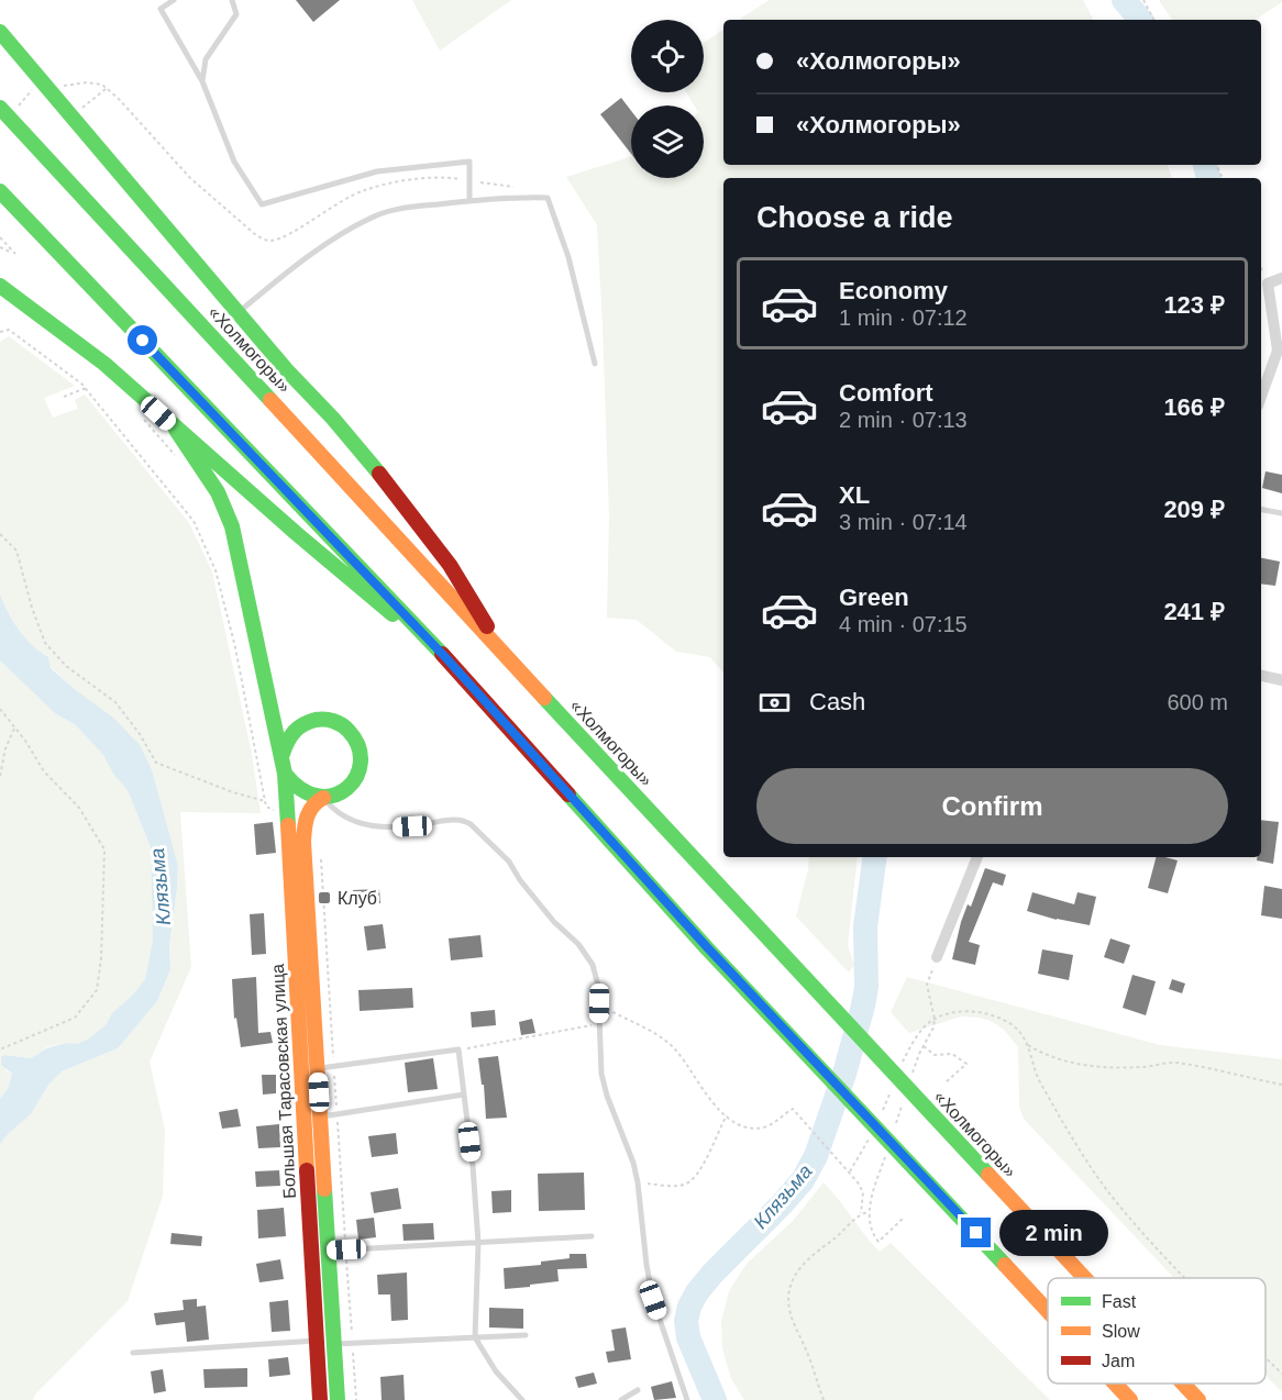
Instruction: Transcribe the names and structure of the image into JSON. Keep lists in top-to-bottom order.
{
  "streets": {
    "main road": ["«Холмогоры»", "Большая Тарасовская улица"]
  },
  "water": ["Клязьма"],
  "places": {
    "transit": ["Клуб"]
  },
  "legend": ["Fast", "Slow", "Jam"],
  "page": {
    "banner": ["«Холмогоры»", "«Холмогоры»"],
    "heading": "Choose a ride",
    "list": [
      {
        "name": "Economy",
        "note": "1 min · 07:12",
        "value": "123 ₽"
      },
      {
        "name": "Comfort",
        "note": "2 min · 07:13",
        "value": "166 ₽"
      },
      {
        "name": "XL",
        "note": "3 min · 07:14",
        "value": "209 ₽"
      },
      {
        "name": "Green",
        "note": "4 min · 07:15",
        "value": "241 ₽"
      }
    ],
    "pay": ["Cash", "600 m"],
    "buttons": "Confirm",
    "bubble": "2 min"
  }
}
